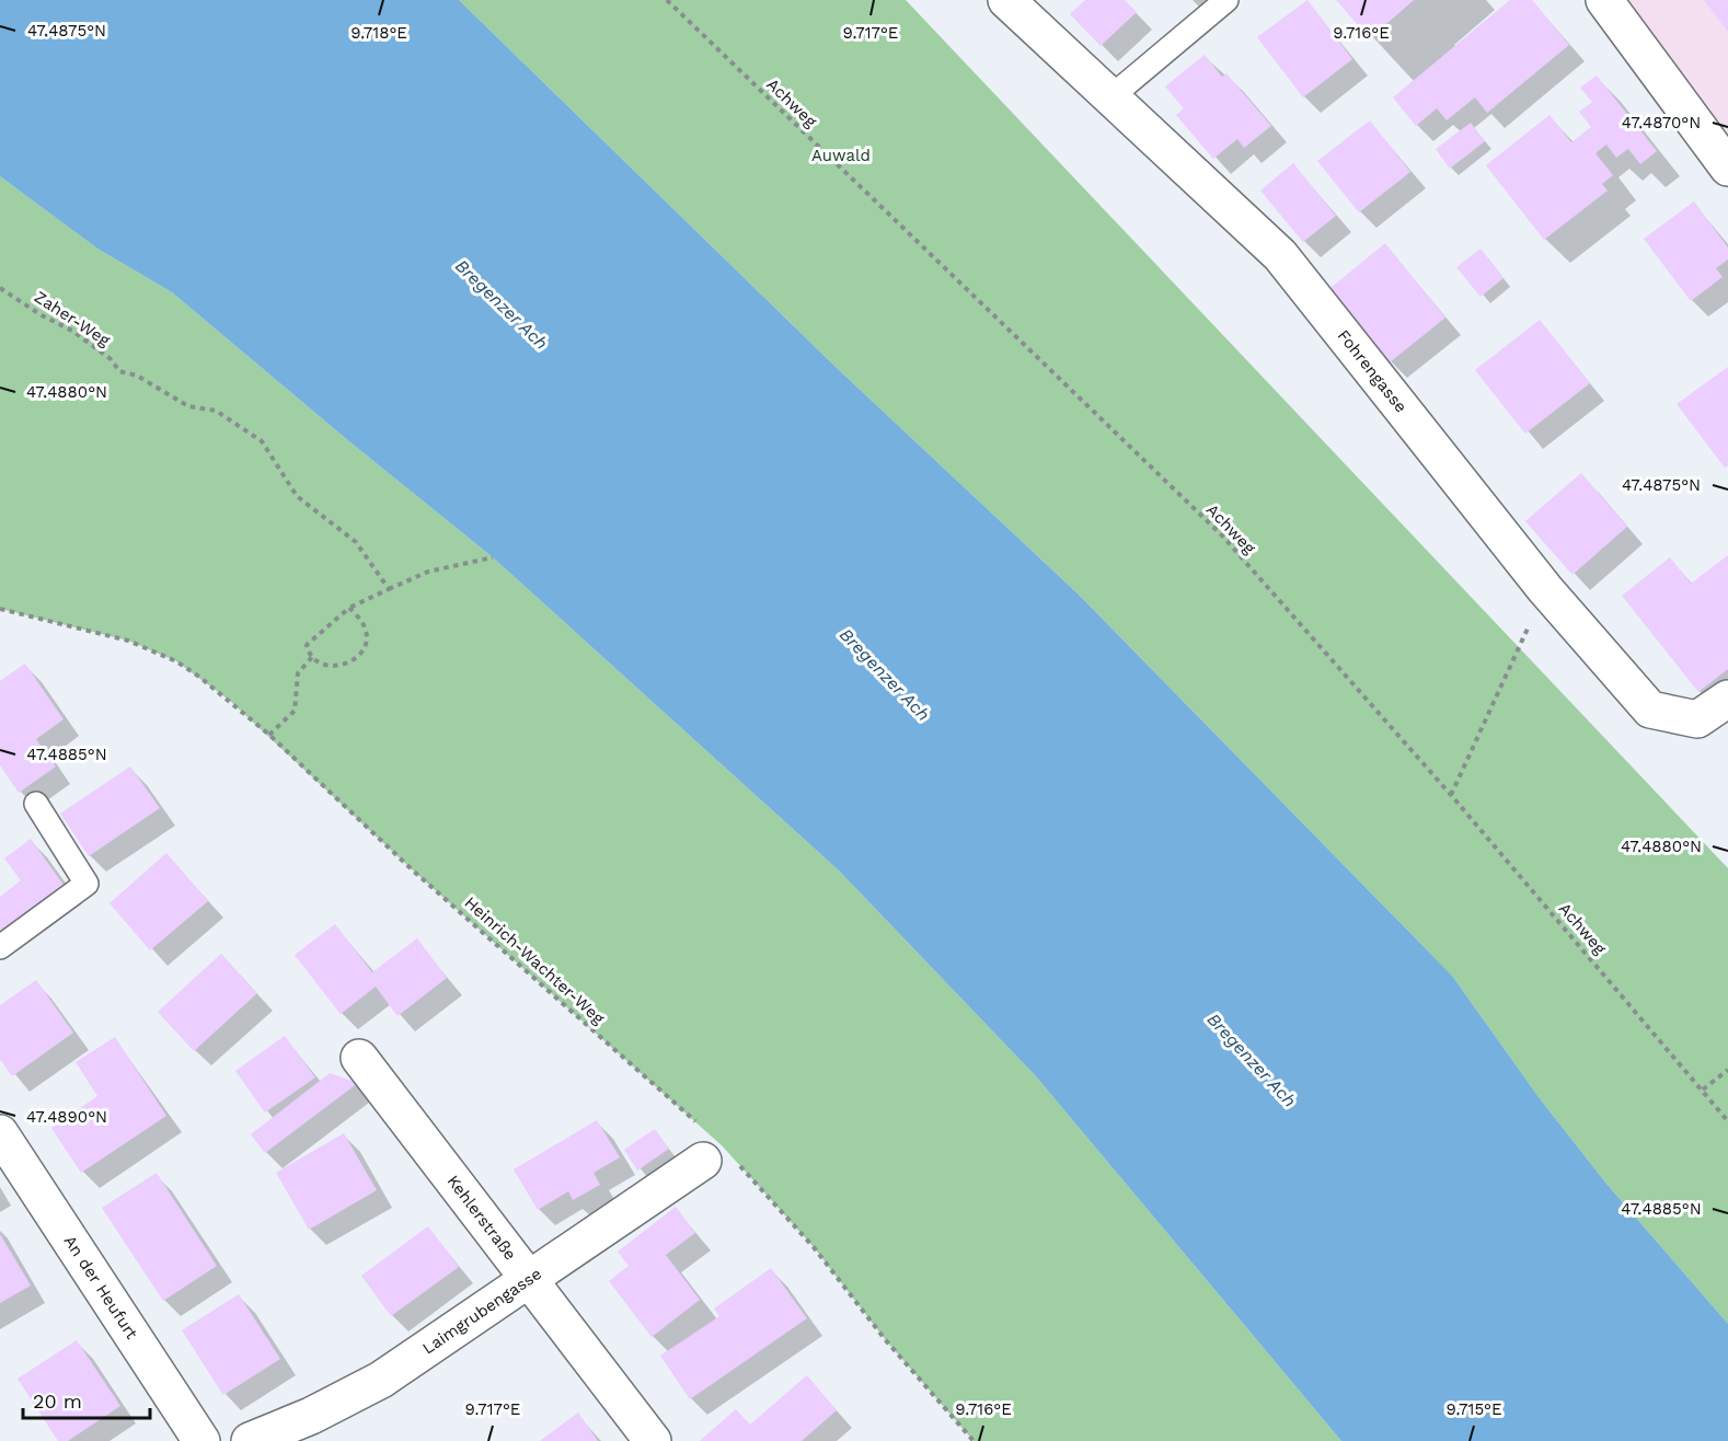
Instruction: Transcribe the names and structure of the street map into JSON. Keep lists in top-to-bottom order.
{
  "streets": {
    "street": [
      "Fohrengasse",
      "Kehlerstraße",
      "An der Heufurt",
      "Laimgrubengasse"
    ],
    "path": ["Achweg", "Zaher-Weg", "Heinrich-Wachter-Weg"]
  },
  "crossings": [
    ["Heinrich-Wachter-Weg", "Laimgrubengasse"],
    ["Kehlerstraße", "Laimgrubengasse"]
  ],
  "water": ["Bregenzer Ach"],
  "parks": ["Auwald"],
  "scale_bar": "20 m",
  "coordinates": [
    "47.4875°N",
    "9.718°E",
    "9.717°E",
    "9.716°E",
    "47.4870°N",
    "47.4880°N",
    "47.4885°N",
    "47.4890°N",
    "9.715°E"
  ]
}
